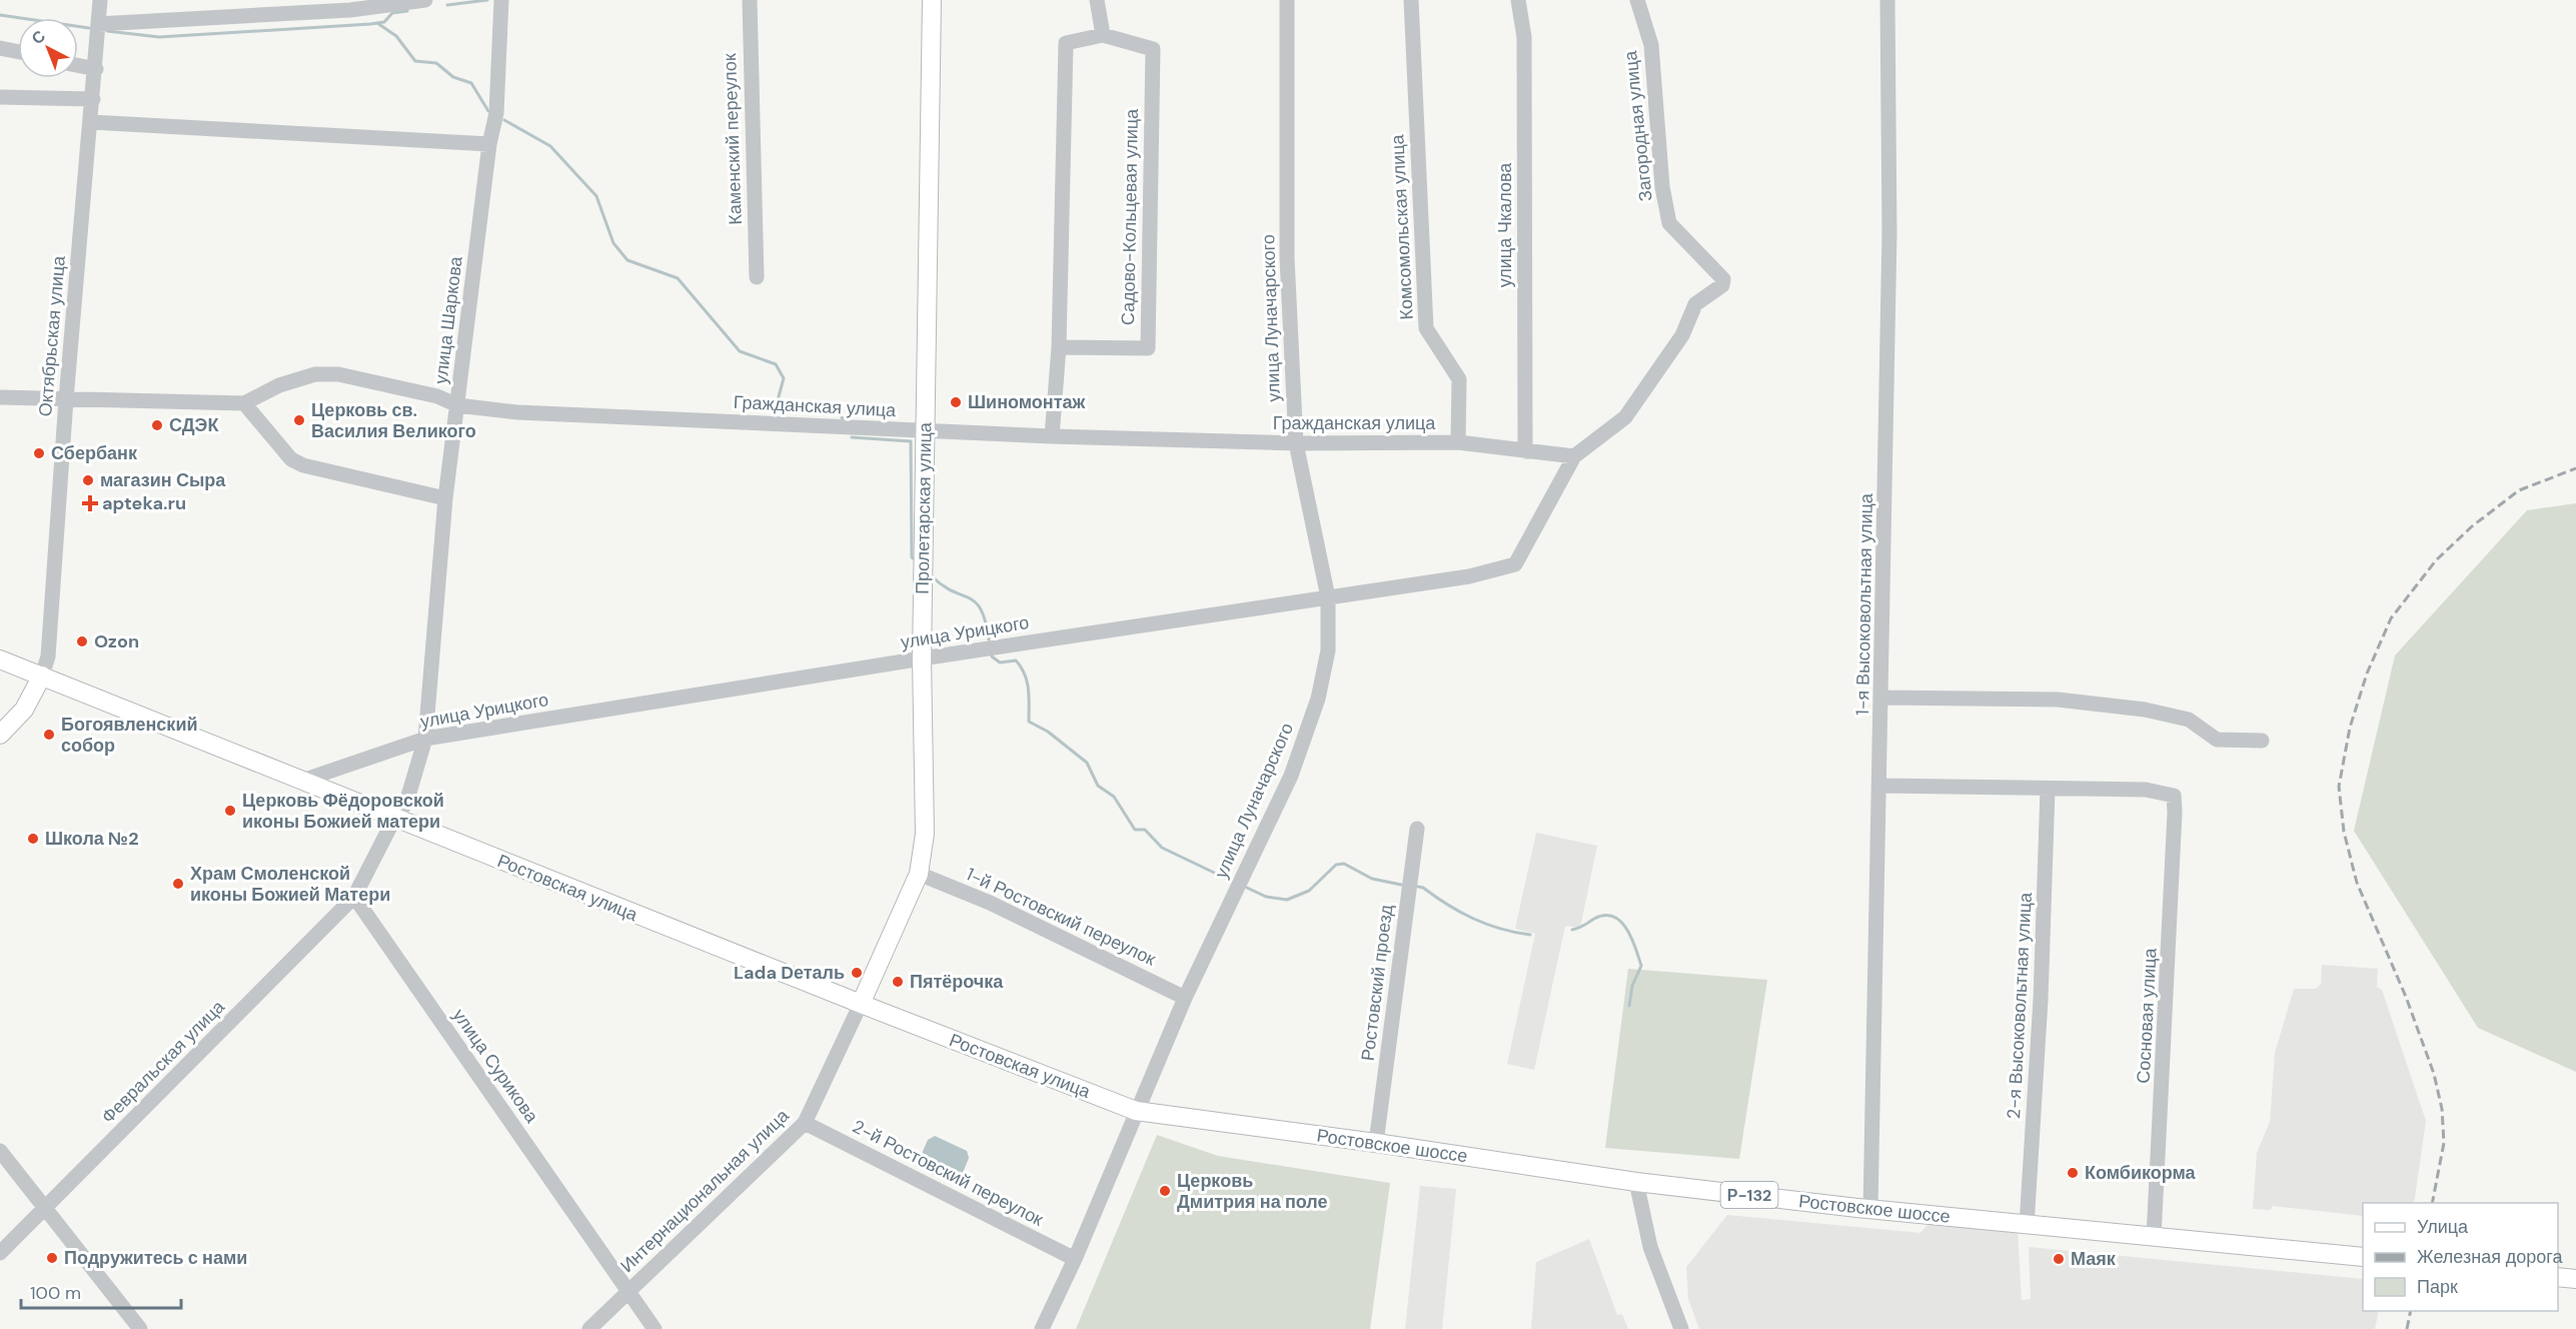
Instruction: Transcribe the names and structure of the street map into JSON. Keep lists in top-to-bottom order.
{
  "streets": {
    "main road": [
      "Пролетарская улица",
      "Ростовская улица",
      "Ростовское шоссе",
      "Р-132"
    ],
    "street": [
      "Загородная улица",
      "Каменский переулок",
      "Садово-Кольцевая улица",
      "улица Чкалова",
      "Комсомольская улица",
      "улица Луначарского",
      "улица Шаркова",
      "Октябрьская улица",
      "Гражданская улица",
      "1-я Высоковольтная улица",
      "улица Урицкого",
      "1-й Ростовский переулок",
      "Ростовский проезд",
      "2-я Высоковольтная улица",
      "Сосновая улица",
      "Февральская улица",
      "улица Сурикова",
      "2-й Ростовский переулок",
      "Интернациональная улица"
    ]
  },
  "crossings": [
    ["Загородная улица", "Гражданская улица"],
    ["Загородная улица", "улица Урицкого"],
    ["Садово-Кольцевая улица", "Гражданская улица"],
    ["улица Чкалова", "Гражданская улица"],
    ["Комсомольская улица", "Гражданская улица"],
    ["улица Луначарского", "Гражданская улица"],
    ["улица Луначарского", "улица Урицкого"],
    ["улица Луначарского", "Ростовская улица"],
    ["улица Луначарского", "1-й Ростовский переулок"],
    ["улица Луначарского", "Ростовское шоссе"],
    ["улица Луначарского", "2-й Ростовский переулок"],
    ["улица Шаркова", "Гражданская улица"],
    ["улица Шаркова", "улица Урицкого"],
    ["улица Шаркова", "Ростовская улица"],
    ["Октябрьская улица", "Гражданская улица"],
    ["Октябрьская улица", "Ростовская улица"],
    ["Гражданская улица", "Пролетарская улица"],
    ["Гражданская улица", "улица Урицкого"],
    ["Пролетарская улица", "улица Урицкого"],
    ["Пролетарская улица", "Ростовская улица"],
    ["Пролетарская улица", "1-й Ростовский переулок"],
    ["Пролетарская улица", "Интернациональная улица"],
    ["1-я Высоковольтная улица", "Ростовское шоссе"],
    ["улица Урицкого", "Ростовская улица"],
    ["Ростовская улица", "Ростовское шоссе"],
    ["Ростовская улица", "Интернациональная улица"],
    ["Ростовский проезд", "Ростовское шоссе"],
    ["2-я Высоковольтная улица", "Сосновая улица"],
    ["2-я Высоковольтная улица", "Ростовское шоссе"],
    ["Сосновая улица", "Ростовское шоссе"],
    ["Февральская улица", "улица Сурикова"],
    ["улица Сурикова", "Интернациональная улица"],
    ["2-й Ростовский переулок", "Интернациональная улица"]
  ],
  "places": {
    "other": [
      "Шиномонтаж",
      "Церковь св. Василия Великого",
      "СДЭК",
      "Сбербанк",
      "магазин Сыра",
      "Ozon",
      "Богоявленский собор",
      "Церковь Фёдоровской иконы Божией матери",
      "Школа №2",
      "Храм Смоленской иконы Божией Матери",
      "Lada Dеталь",
      "Пятёрочка",
      "Комбикорма",
      "Церковь Дмитрия на поле",
      "Подружитесь с нами",
      "Маяк"
    ],
    "health": ["apteka.ru"]
  },
  "legend": ["Улица", "Железная дорога", "Парк"],
  "scale_bar": "100 m",
  "north": "top left"
}
